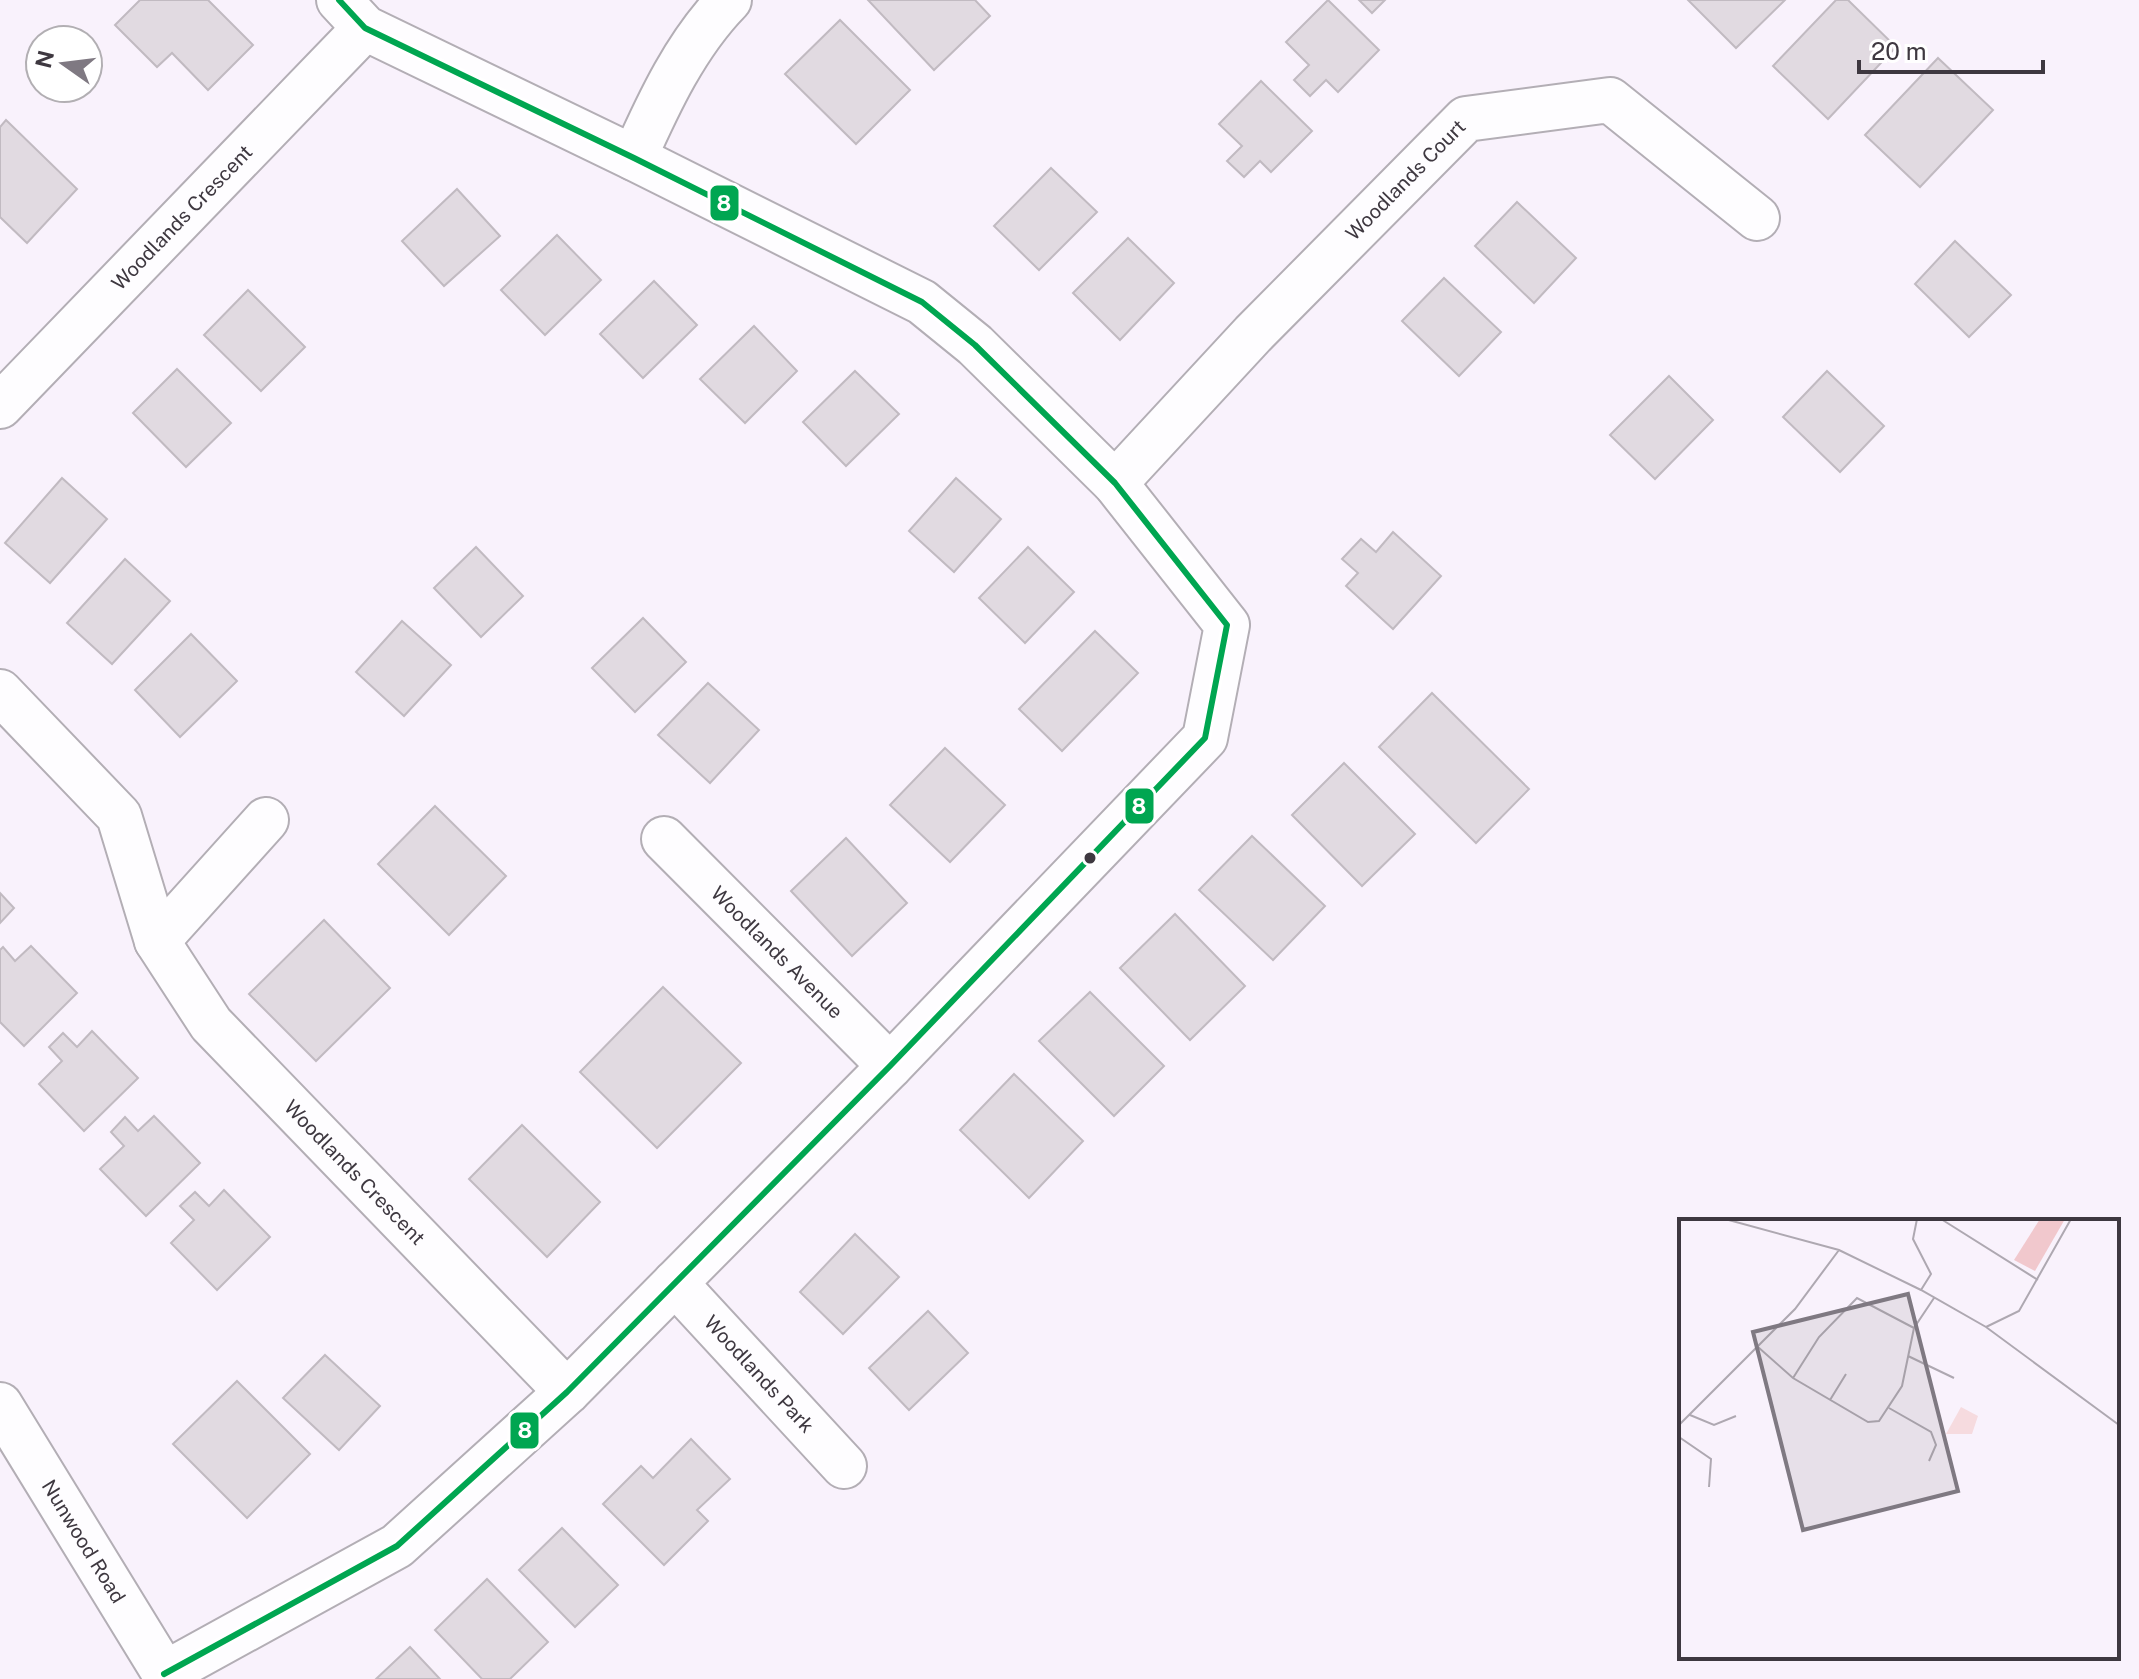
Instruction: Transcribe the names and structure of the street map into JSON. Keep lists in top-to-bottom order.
{
  "streets": {
    "street": [
      "Woodlands Court",
      "Woodlands Crescent",
      "Woodlands Avenue",
      "Woodlands Park",
      "Nunwood Road"
    ]
  },
  "lines": ["transit line 8"],
  "scale_bar": "20 m",
  "north": "left"
}
